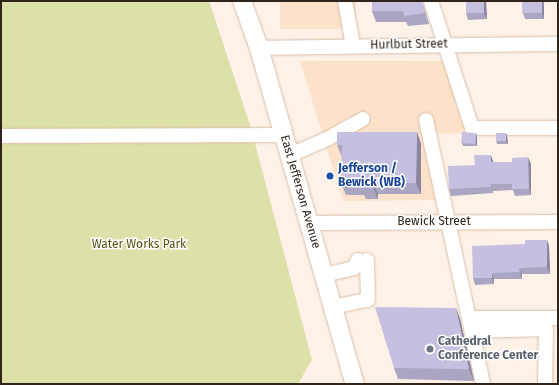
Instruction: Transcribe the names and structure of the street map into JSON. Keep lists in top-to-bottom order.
{
  "streets": {
    "main road": ["East Jefferson Avenue"],
    "street": ["Hurlbut Street", "Bewick Street"]
  },
  "crossings": [
    ["Hurlbut Street", "East Jefferson Avenue"],
    ["East Jefferson Avenue", "Bewick Street"]
  ],
  "parks": ["Water Works Park"],
  "places": ["Jefferson / Bewick (WB)", "Cathedral Conference Center"]
}
